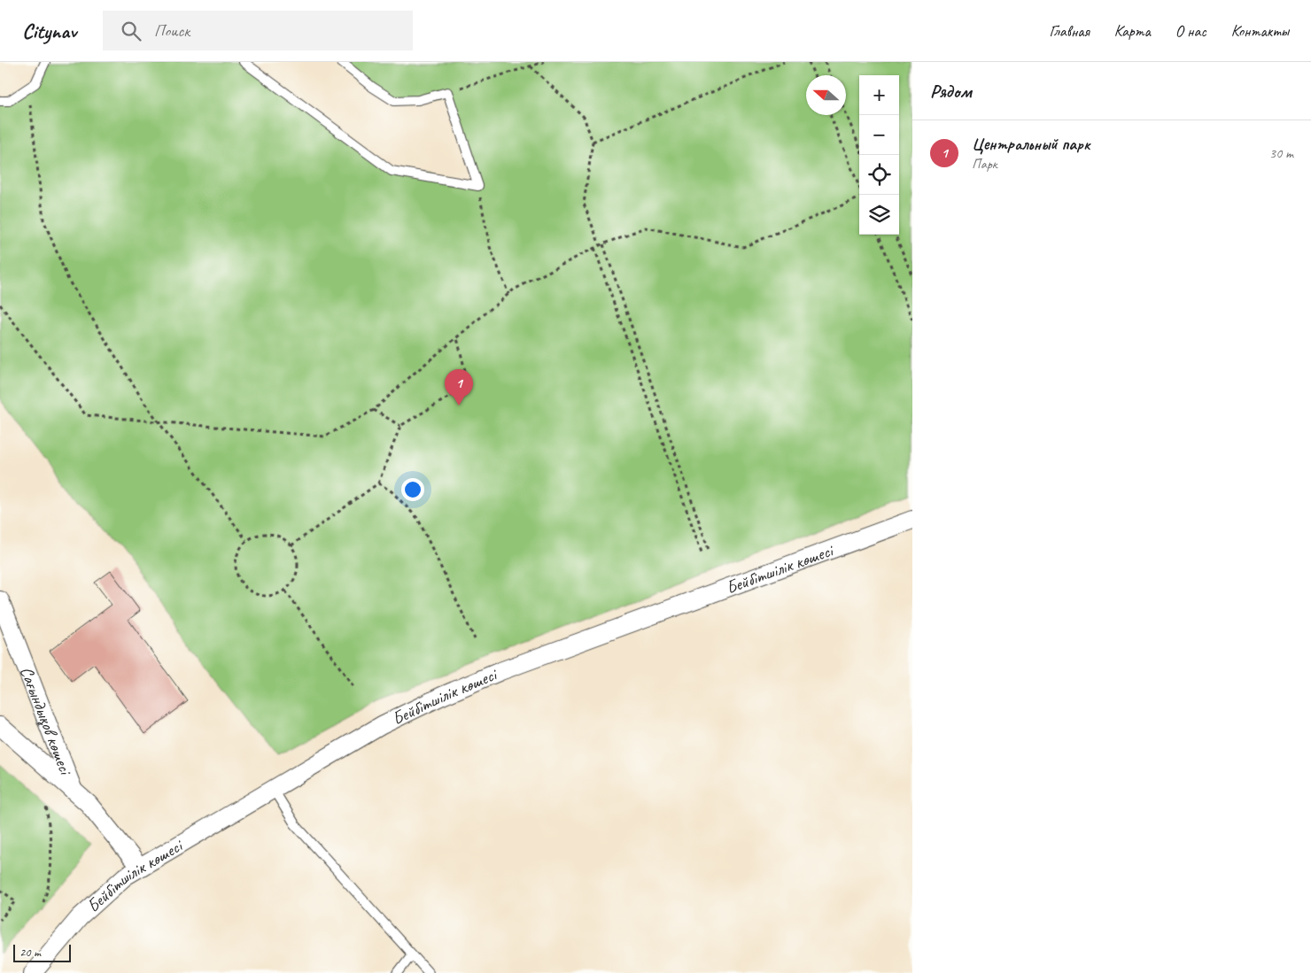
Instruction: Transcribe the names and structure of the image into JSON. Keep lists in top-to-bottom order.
{
  "streets": {
    "street": ["Бейбітшілік көшесі", "Сағындықов көшесі"]
  },
  "crossings": [
    ["Бейбітшілік көшесі", "Сағындықов көшесі"]
  ],
  "scale_bar": "20 m",
  "north": "left",
  "page": {
    "header": "Citynav",
    "search": "Поиск",
    "nav": [
      "Главная",
      "Карта",
      "О нас",
      "Контакты"
    ],
    "heading": "Рядом",
    "map_buttons": ["+", "−"],
    "list": [
      {
        "mark": "1",
        "name": "Центральный парк",
        "note": "Парк",
        "value": "30 m"
      }
    ],
    "pins": "1",
    "scale": "20 m"
  }
}
